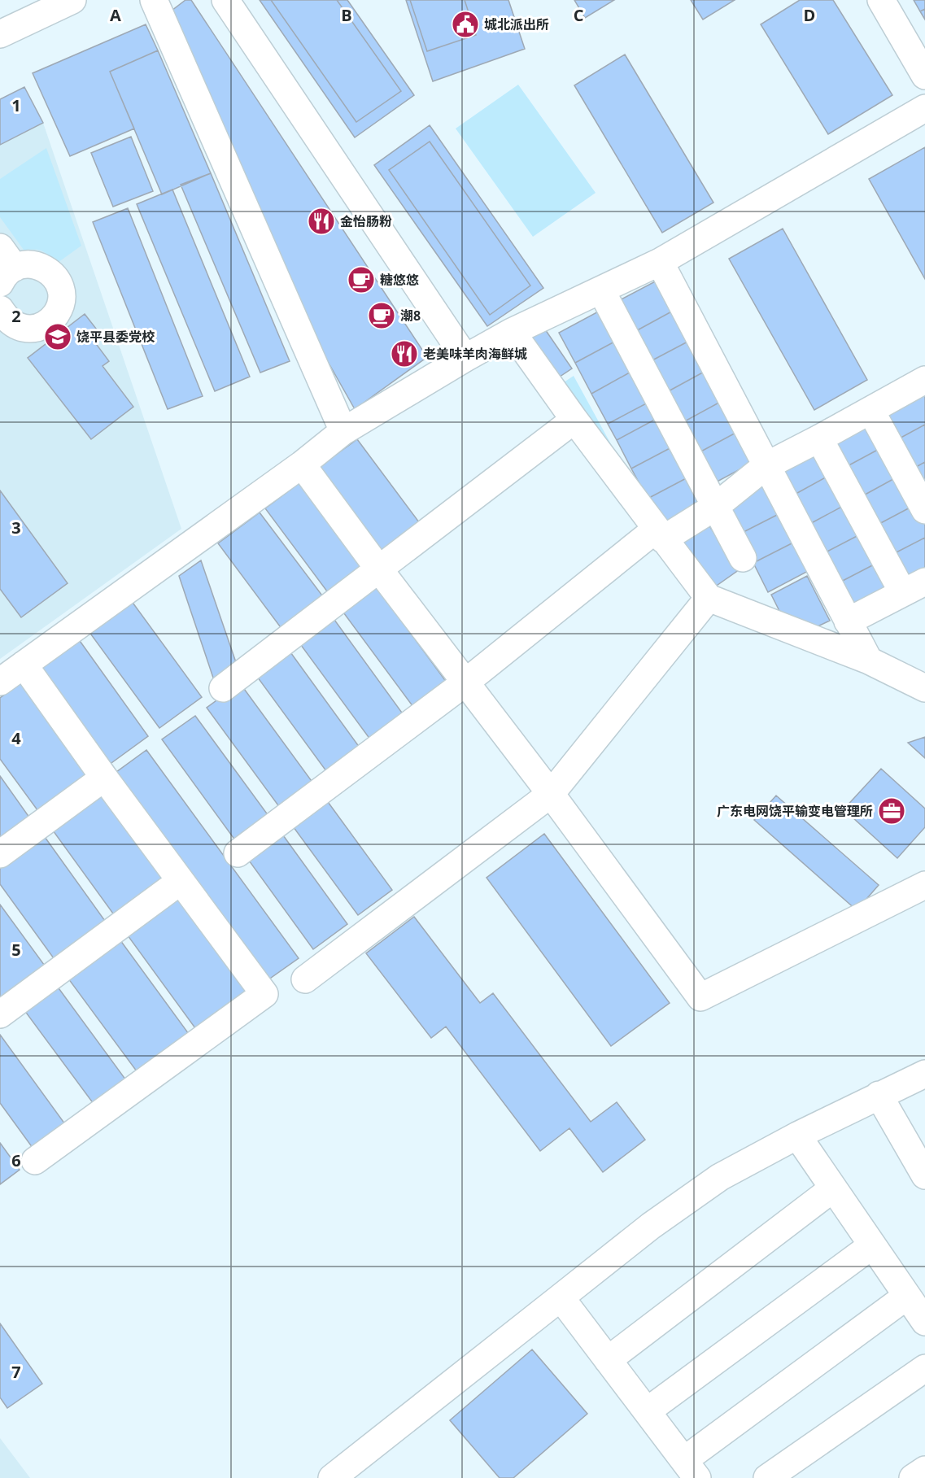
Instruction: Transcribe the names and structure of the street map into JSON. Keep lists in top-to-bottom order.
{
  "places": {
    "public building": ["城北派出所"],
    "restaurant": ["金怡肠粉", "老美味羊肉海鲜城"],
    "cafe": ["糖悠悠", "潮8"],
    "school or university": ["饶平县委党校"],
    "office": ["广东电网饶平输变电管理所"]
  },
  "grid": {
    "columns": [
      "A",
      "B",
      "C",
      "D"
    ],
    "rows": [
      "1",
      "2",
      "3",
      "4",
      "5",
      "6",
      "7"
    ]
  }
}
